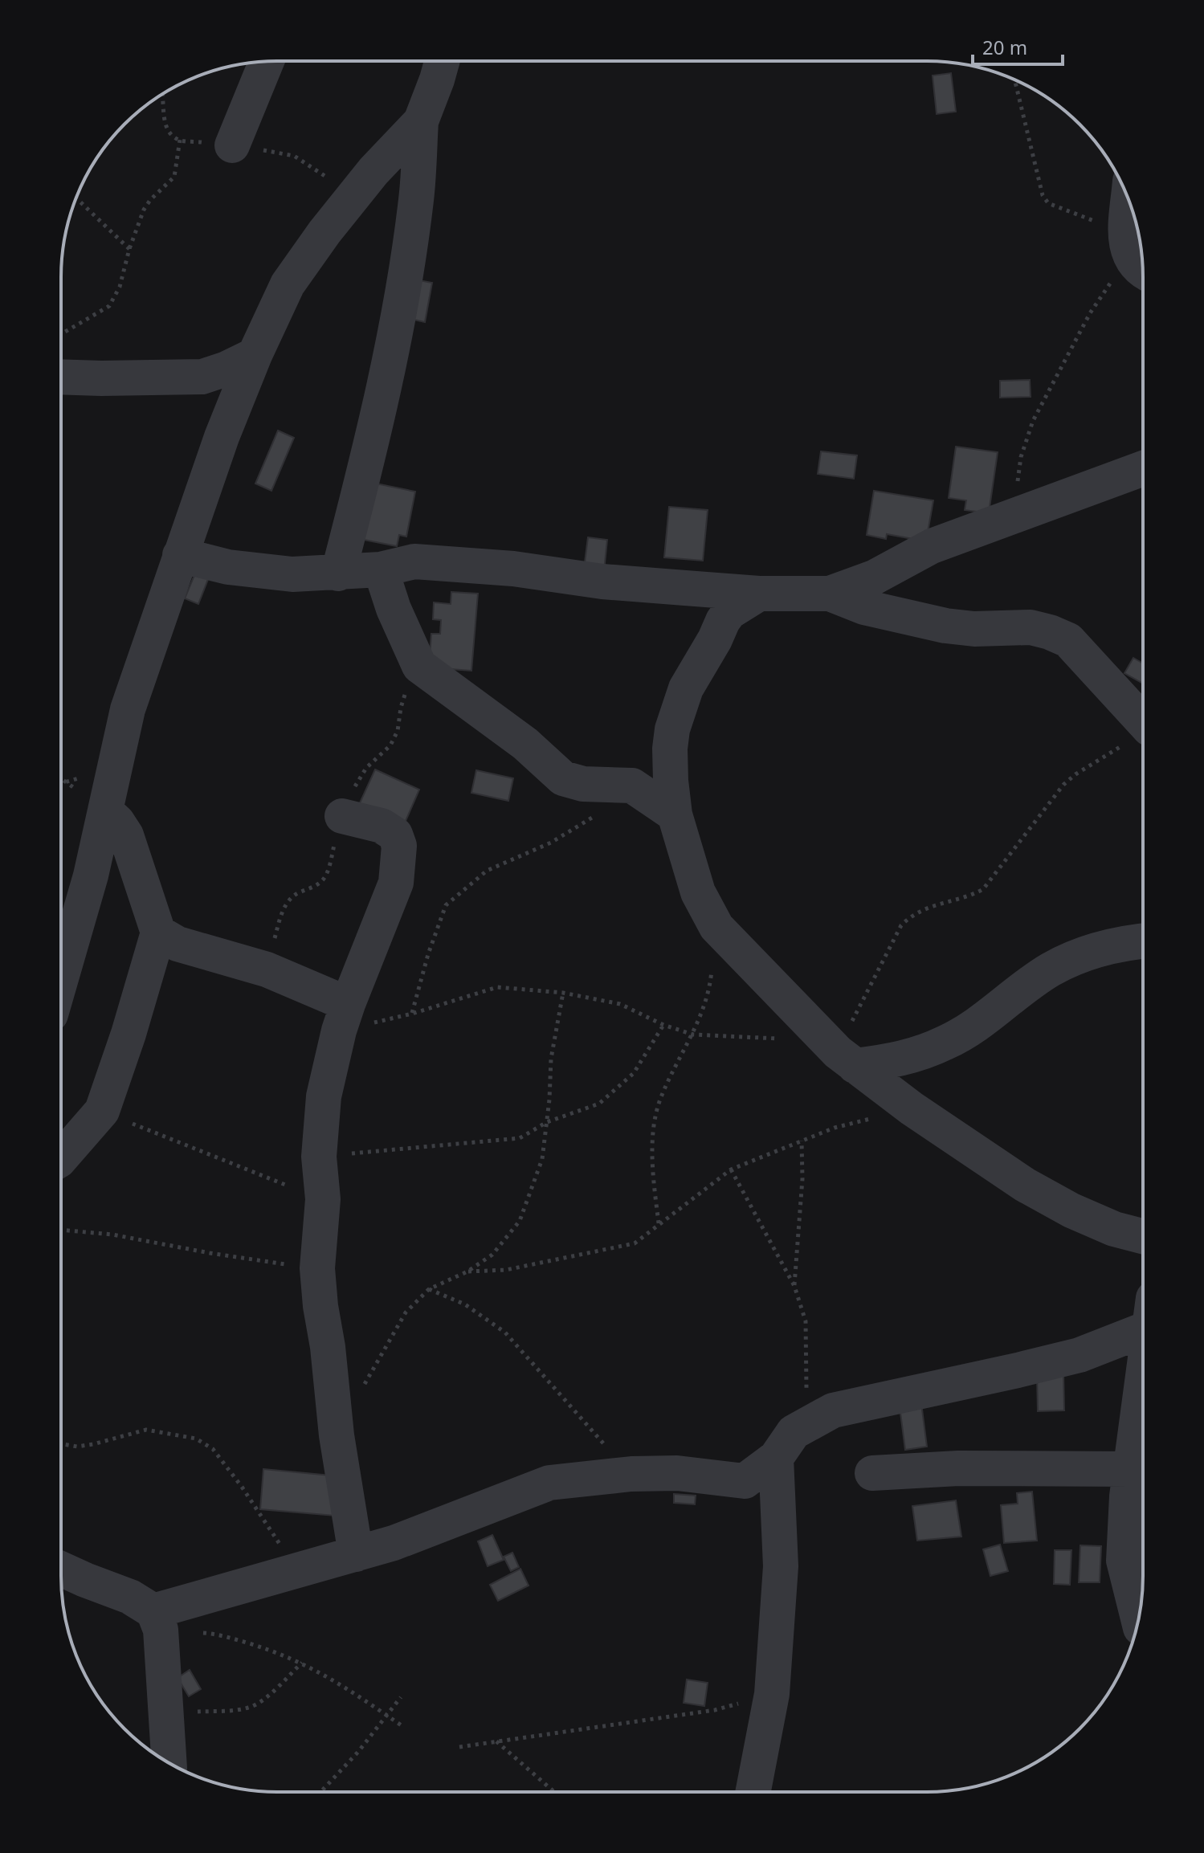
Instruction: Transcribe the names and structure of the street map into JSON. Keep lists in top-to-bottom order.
{
  "scale_bar": "20 m"
}
